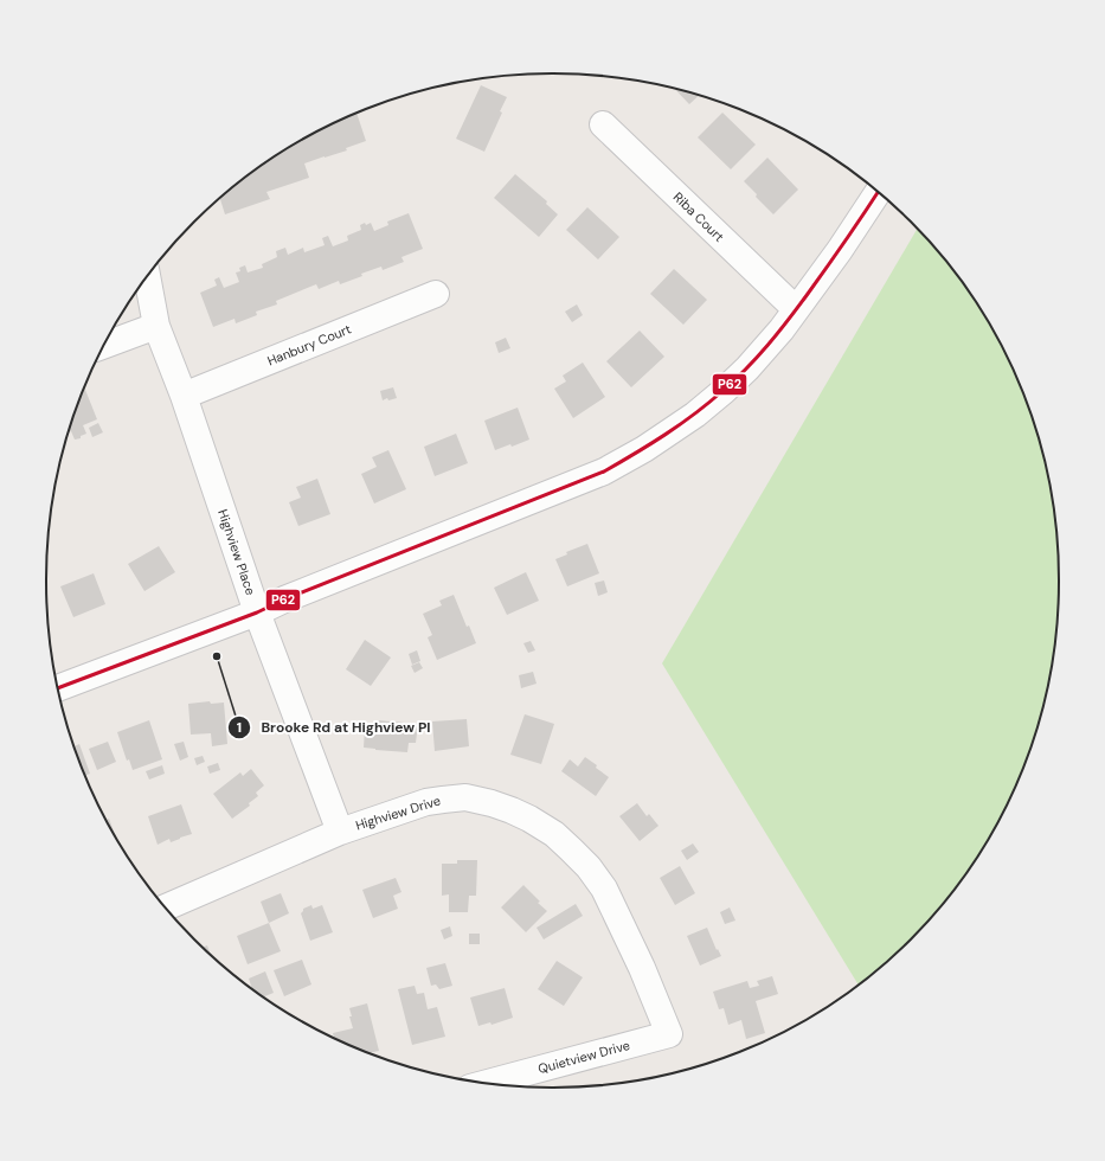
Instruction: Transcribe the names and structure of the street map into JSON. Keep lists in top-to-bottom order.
{
  "streets": {
    "street": [
      "Riba Court",
      "Hanbury Court",
      "Highview Place",
      "Highview Drive",
      "Quietview Drive"
    ]
  },
  "crossings": [
    ["Hanbury Court", "Highview Place"],
    ["Highview Place", "Highview Drive"],
    ["Highview Drive", "Quietview Drive"]
  ],
  "places": ["Brooke Rd at Highview Pl"],
  "lines": ["transit line P62"]
}
